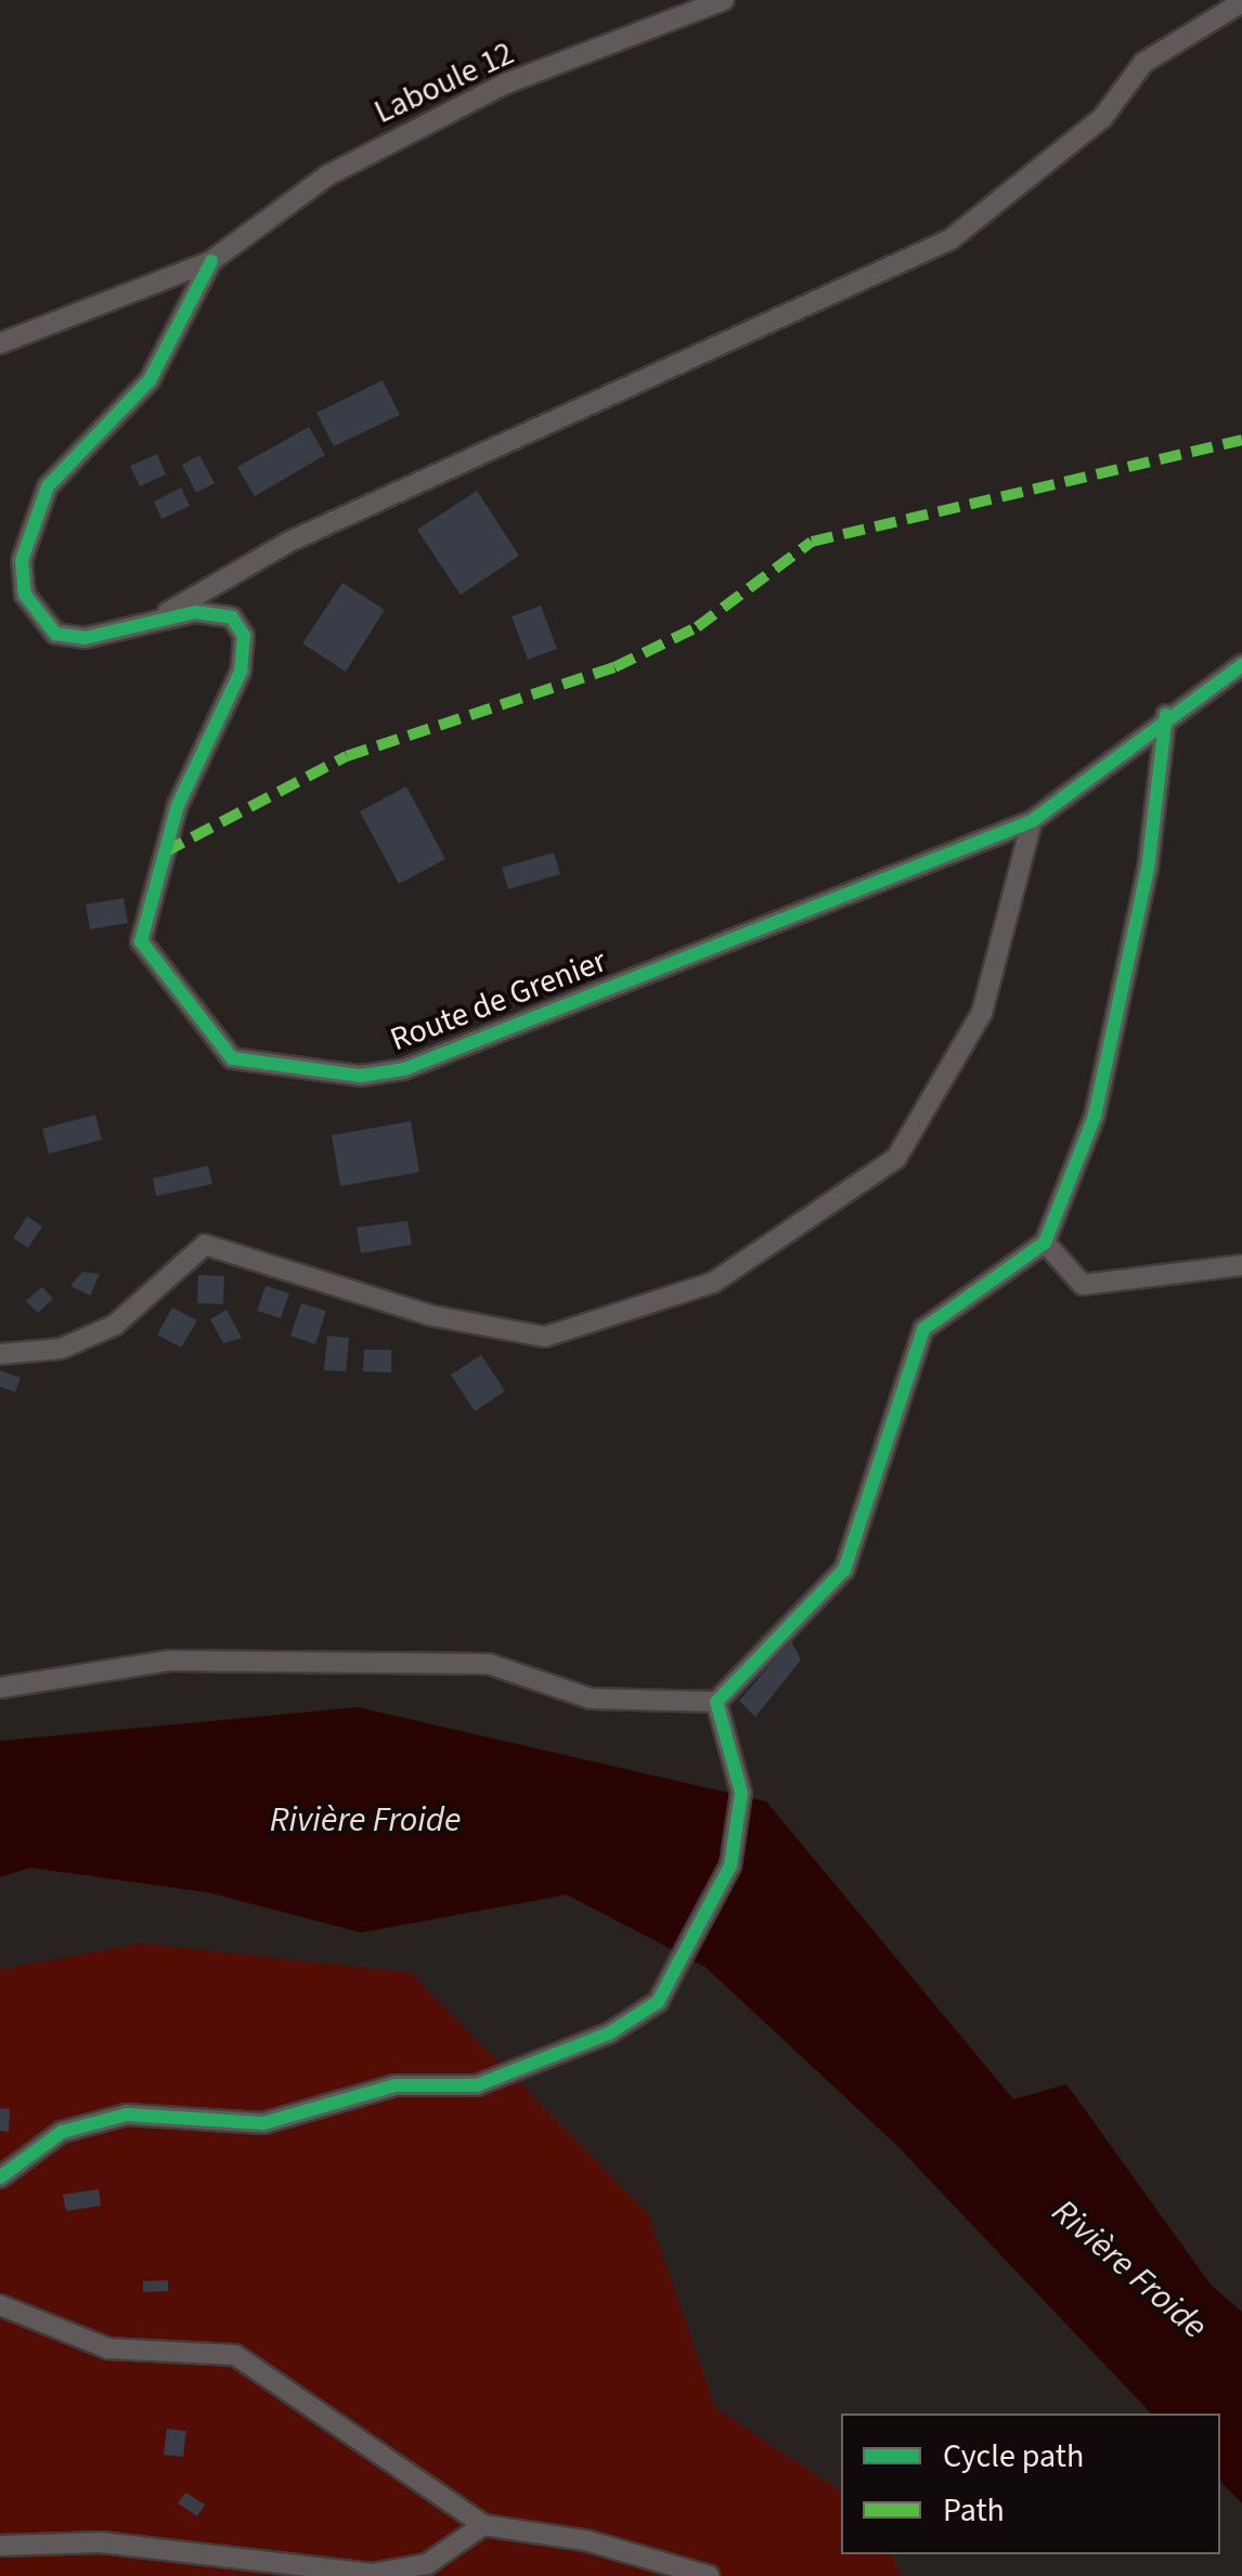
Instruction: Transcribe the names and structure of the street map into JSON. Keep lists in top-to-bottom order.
{
  "streets": {
    "street": ["Laboule 12", "Route de Grenier"]
  },
  "crossings": [
    ["Laboule 12", "Route de Grenier"]
  ],
  "water": ["Rivière Froide"],
  "legend": ["Cycle path", "Path"]
}
